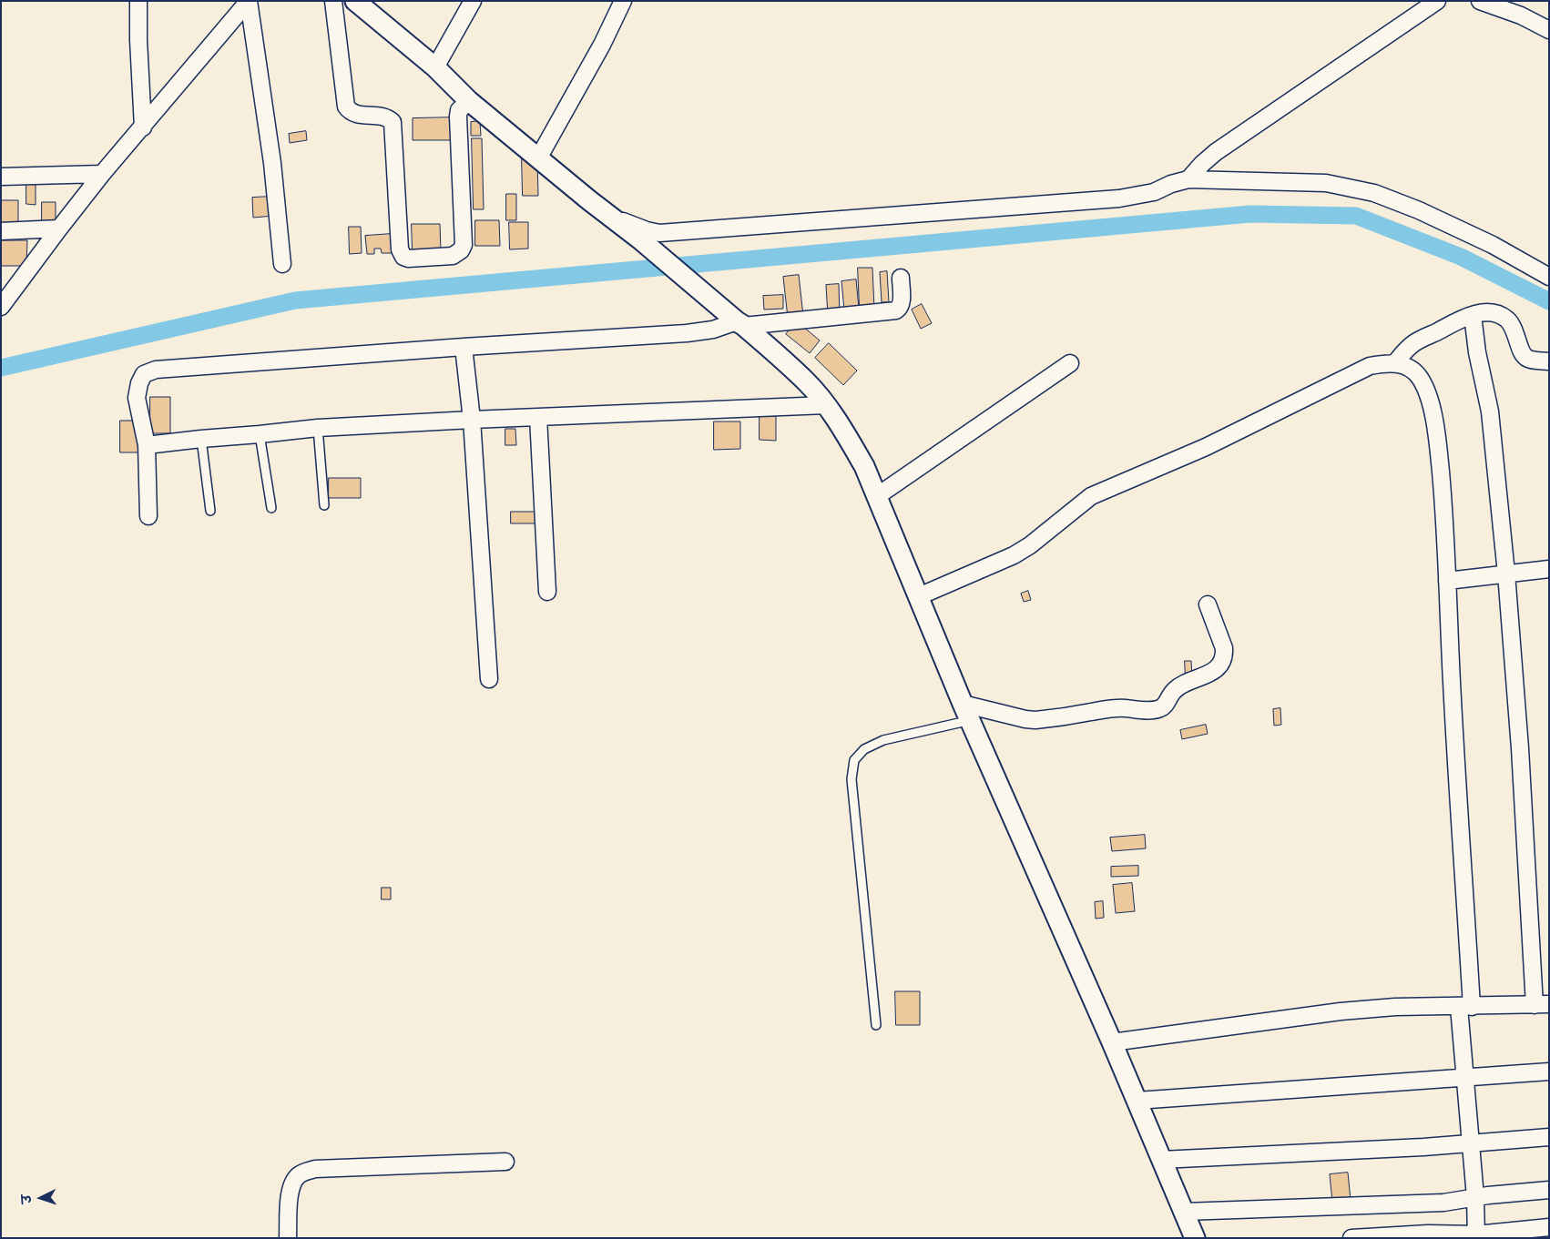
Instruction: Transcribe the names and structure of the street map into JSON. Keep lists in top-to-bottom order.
{
  "north": "left"
}
